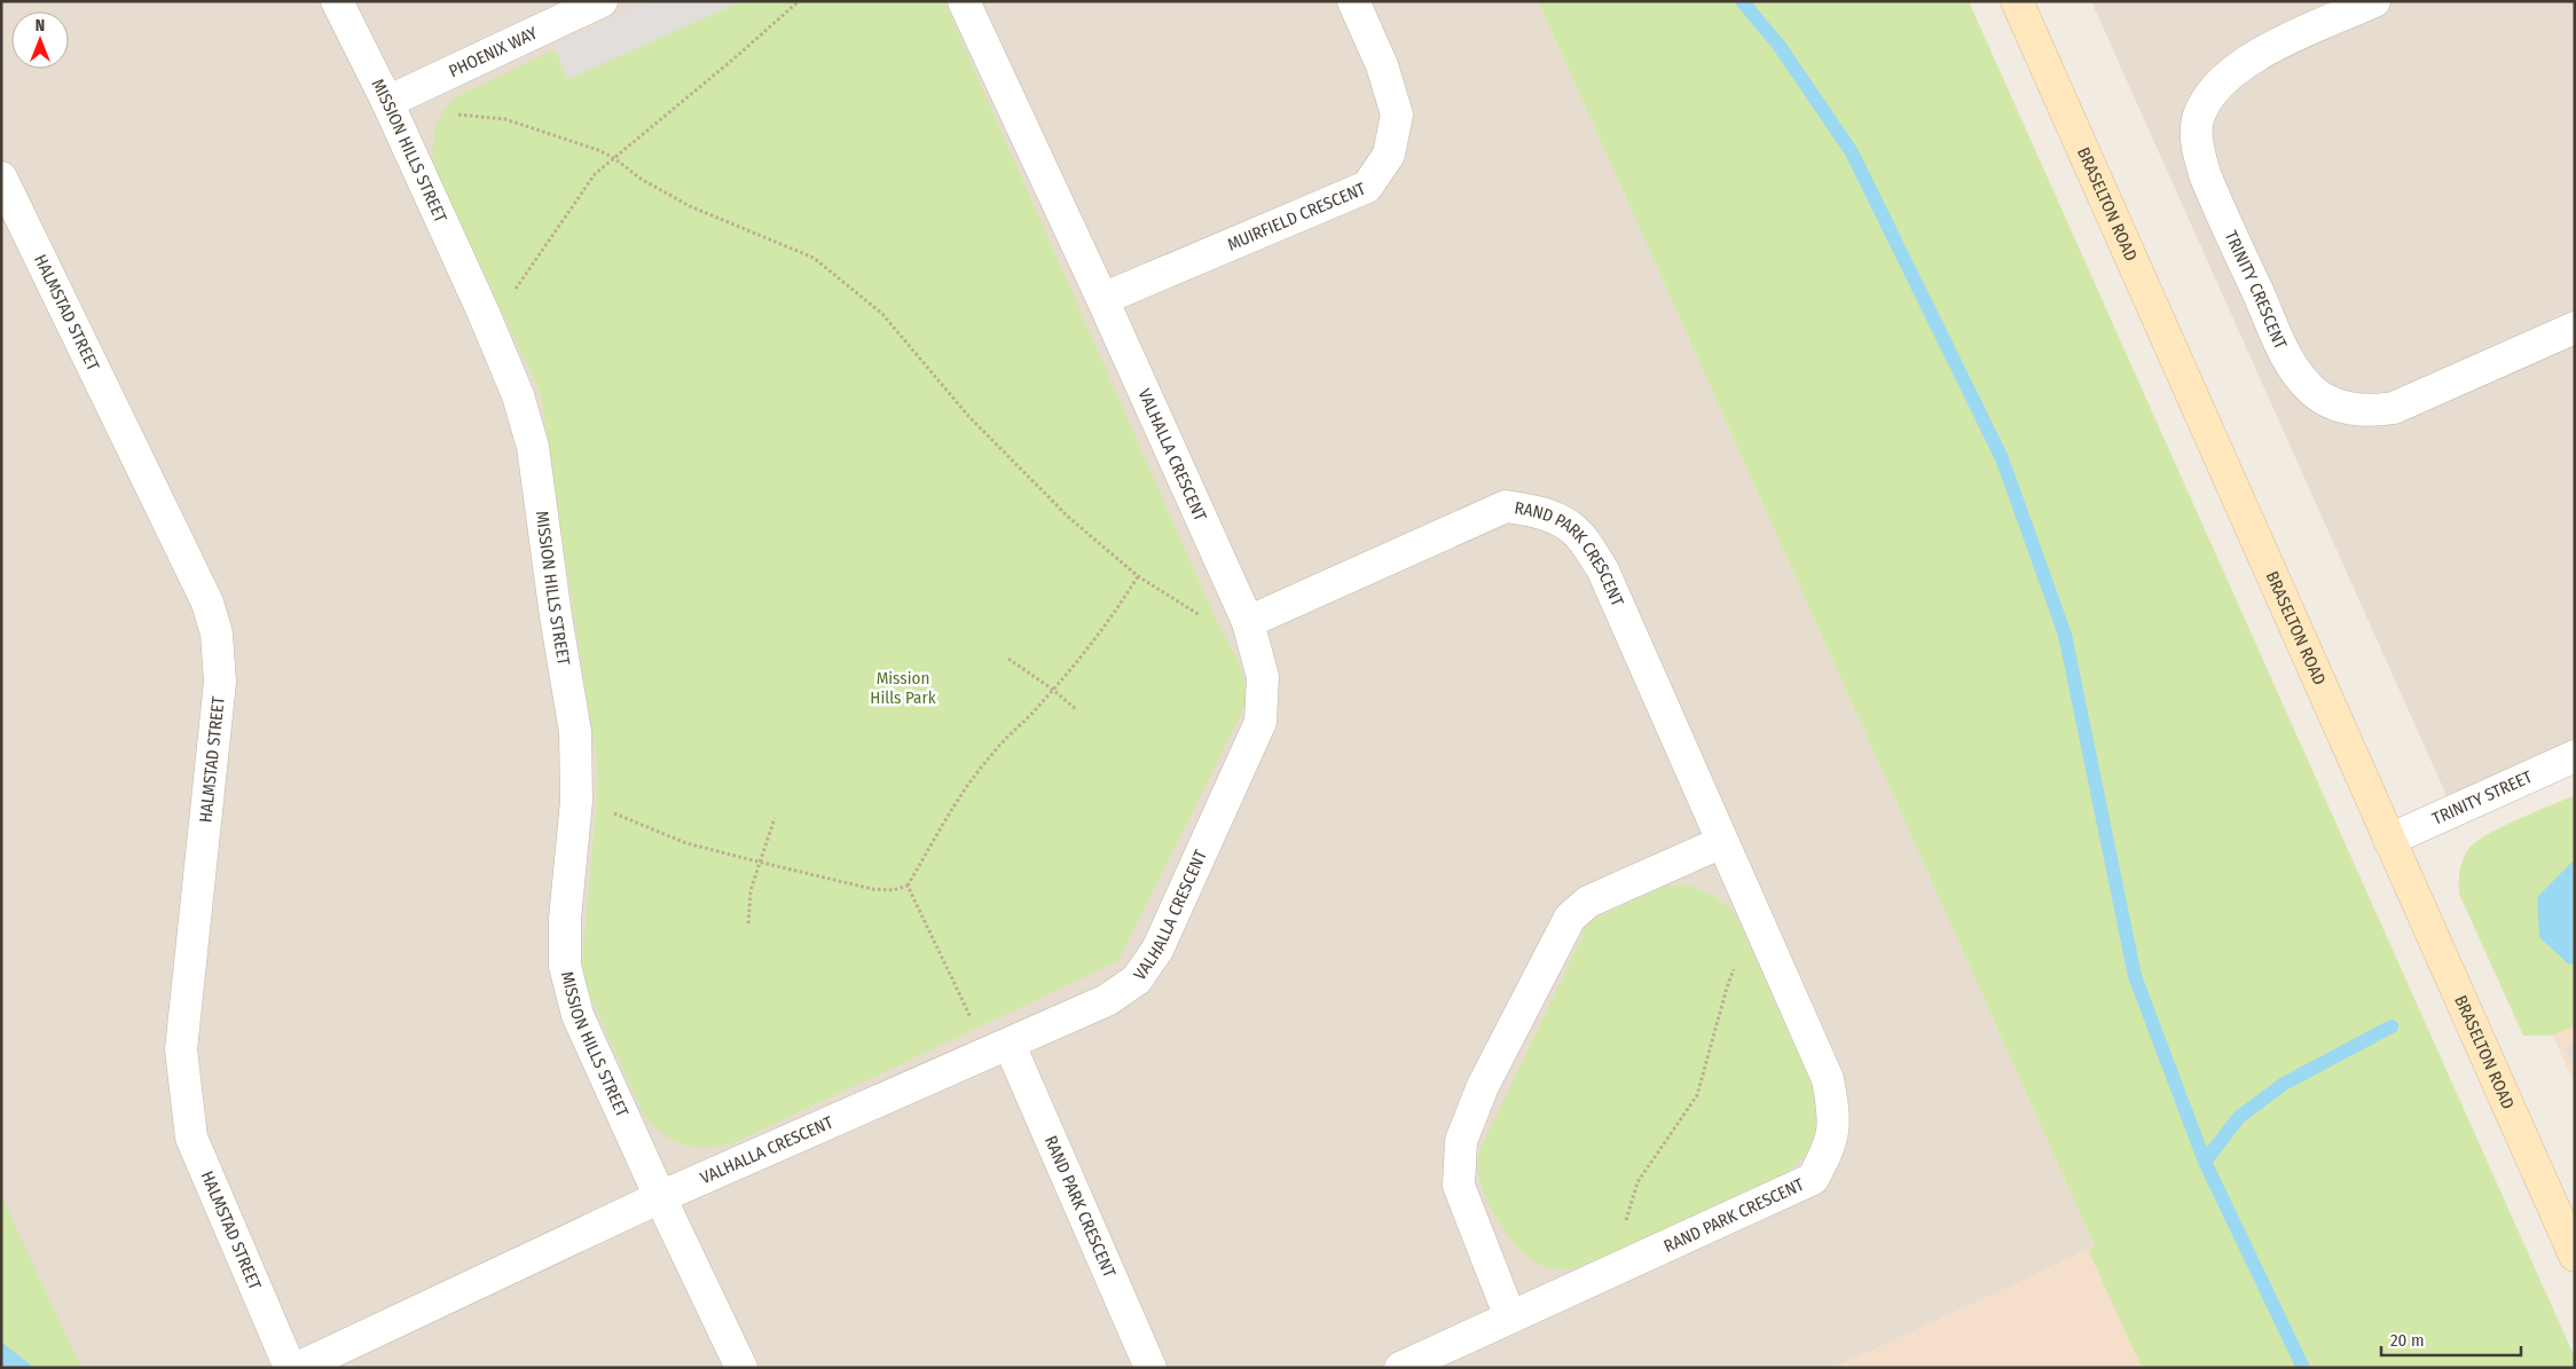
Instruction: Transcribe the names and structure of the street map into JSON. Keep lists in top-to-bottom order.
{
  "streets": {
    "street": [
      "PHOENIX WAY",
      "MISSION HILLS STREET",
      "BRASELTON ROAD",
      "MUIRFIELD CRESCENT",
      "TRINITY CRESCENT",
      "HALMSTAD STREET",
      "VALHALLA CRESCENT",
      "RAND PARK CRESCENT",
      "TRINITY STREET"
    ]
  },
  "crossings": [
    ["PHOENIX WAY", "MISSION HILLS STREET"],
    ["MISSION HILLS STREET", "VALHALLA CRESCENT"],
    ["BRASELTON ROAD", "TRINITY STREET"],
    ["MUIRFIELD CRESCENT", "VALHALLA CRESCENT"],
    ["VALHALLA CRESCENT", "RAND PARK CRESCENT"]
  ],
  "parks": ["Mission Hills Park"],
  "scale_bar": "20 m",
  "north": "top"
}
